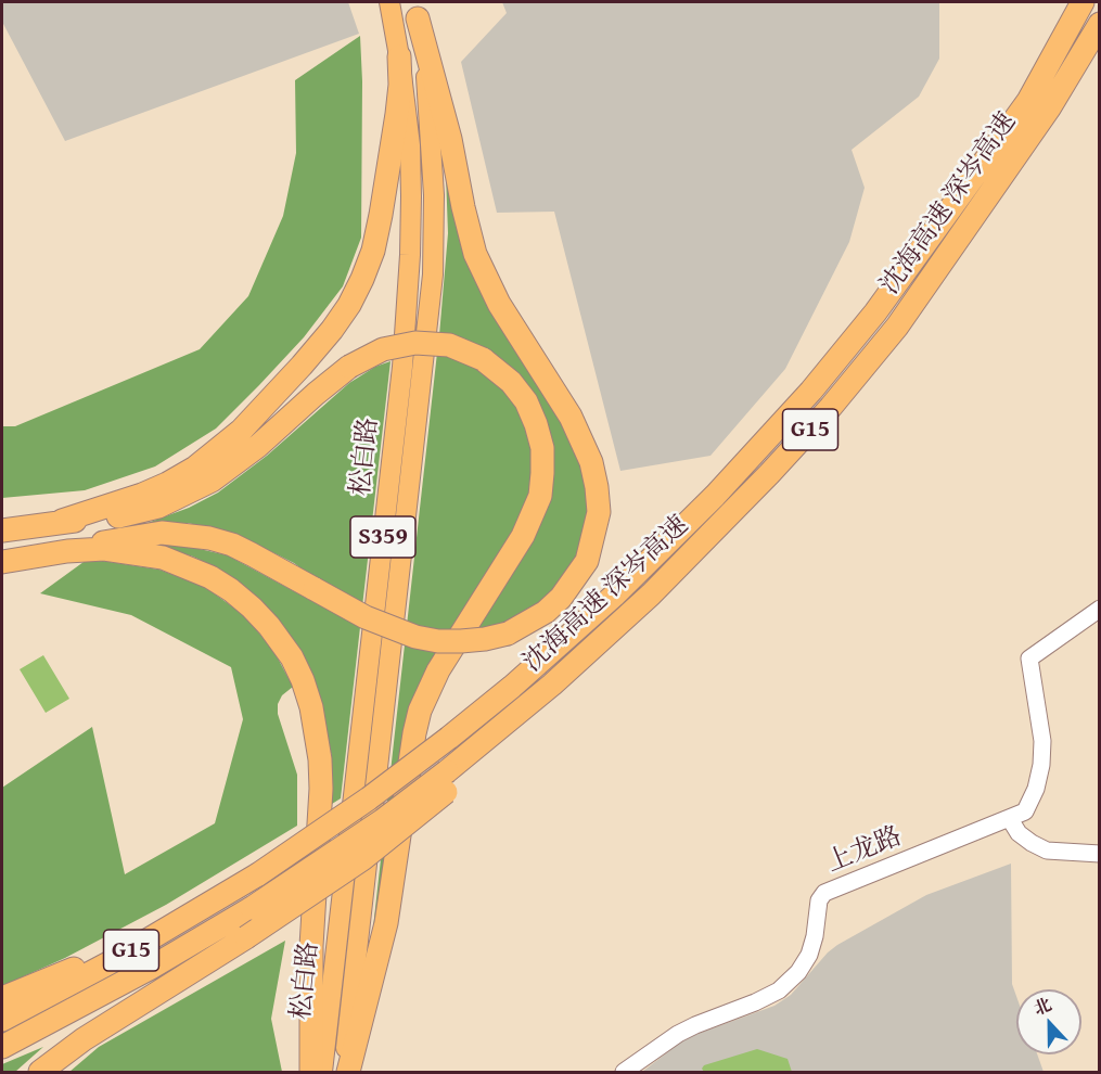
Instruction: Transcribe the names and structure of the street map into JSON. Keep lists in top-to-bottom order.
{
  "streets": {
    "highway": ["沈海高速 深岑高速", "G15"],
    "main road": ["松白路", "S359"],
    "street": ["上龙路"]
  },
  "crossings": [
    ["沈海高速 深岑高速", "G15"]
  ],
  "north": "top"
}
